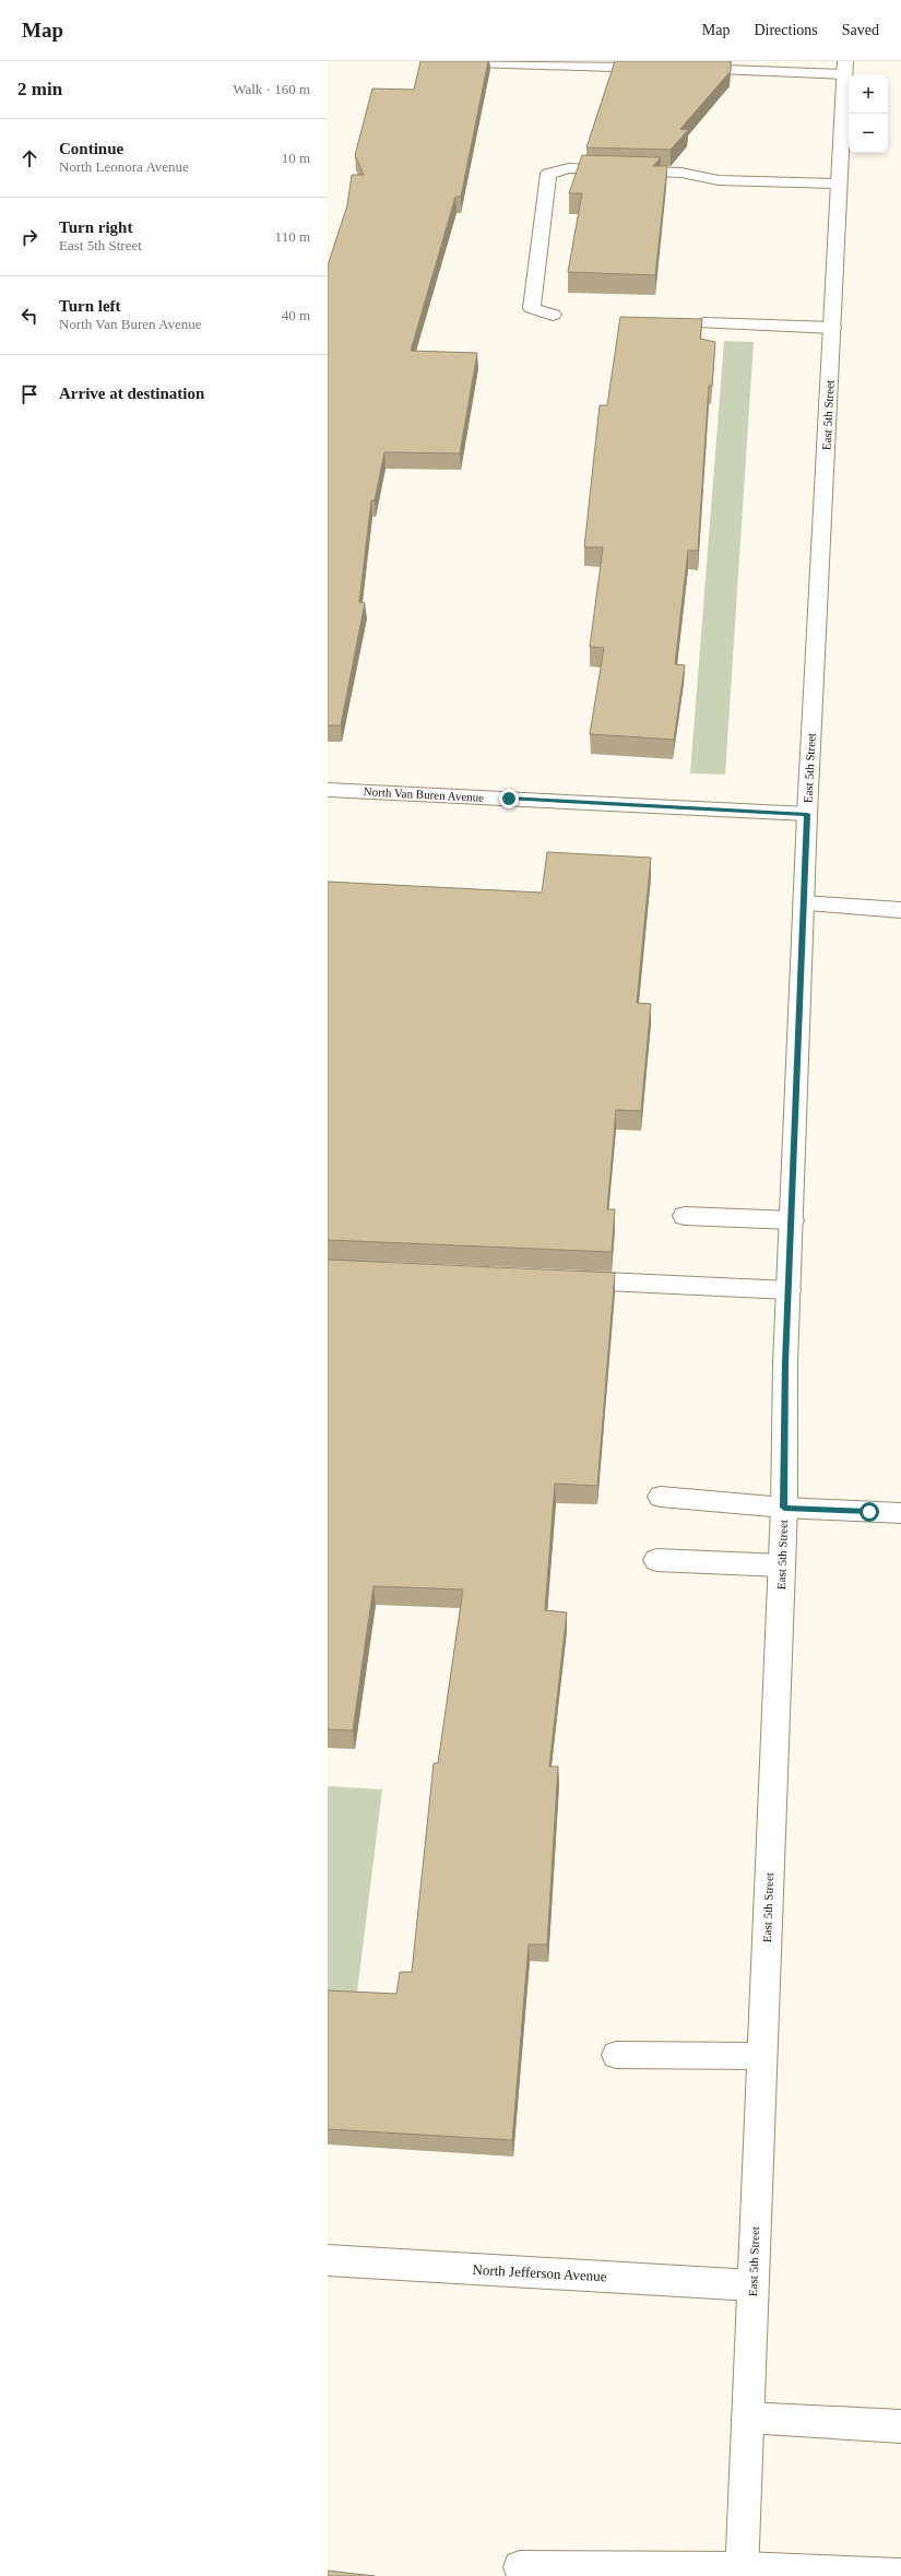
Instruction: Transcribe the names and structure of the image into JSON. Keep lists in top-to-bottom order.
{
  "streets": {
    "street": ["East 5th Street", "North Van Buren Avenue", "North Jefferson Avenue"]
  },
  "crossings": [
    ["East 5th Street", "North Van Buren Avenue"],
    ["East 5th Street", "North Jefferson Avenue"]
  ],
  "page": {
    "header": "Map",
    "nav": ["Map", "Directions", "Saved"],
    "heading": ["2 min", "Walk · 160 m"],
    "map_buttons": ["+", "−"],
    "list": [
      ["Continue", "North Leonora Avenue", "10 m"],
      ["Turn right", "East 5th Street", "110 m"],
      ["Turn left", "North Van Buren Avenue", "40 m"],
      "Arrive at destination"
    ]
  }
}
